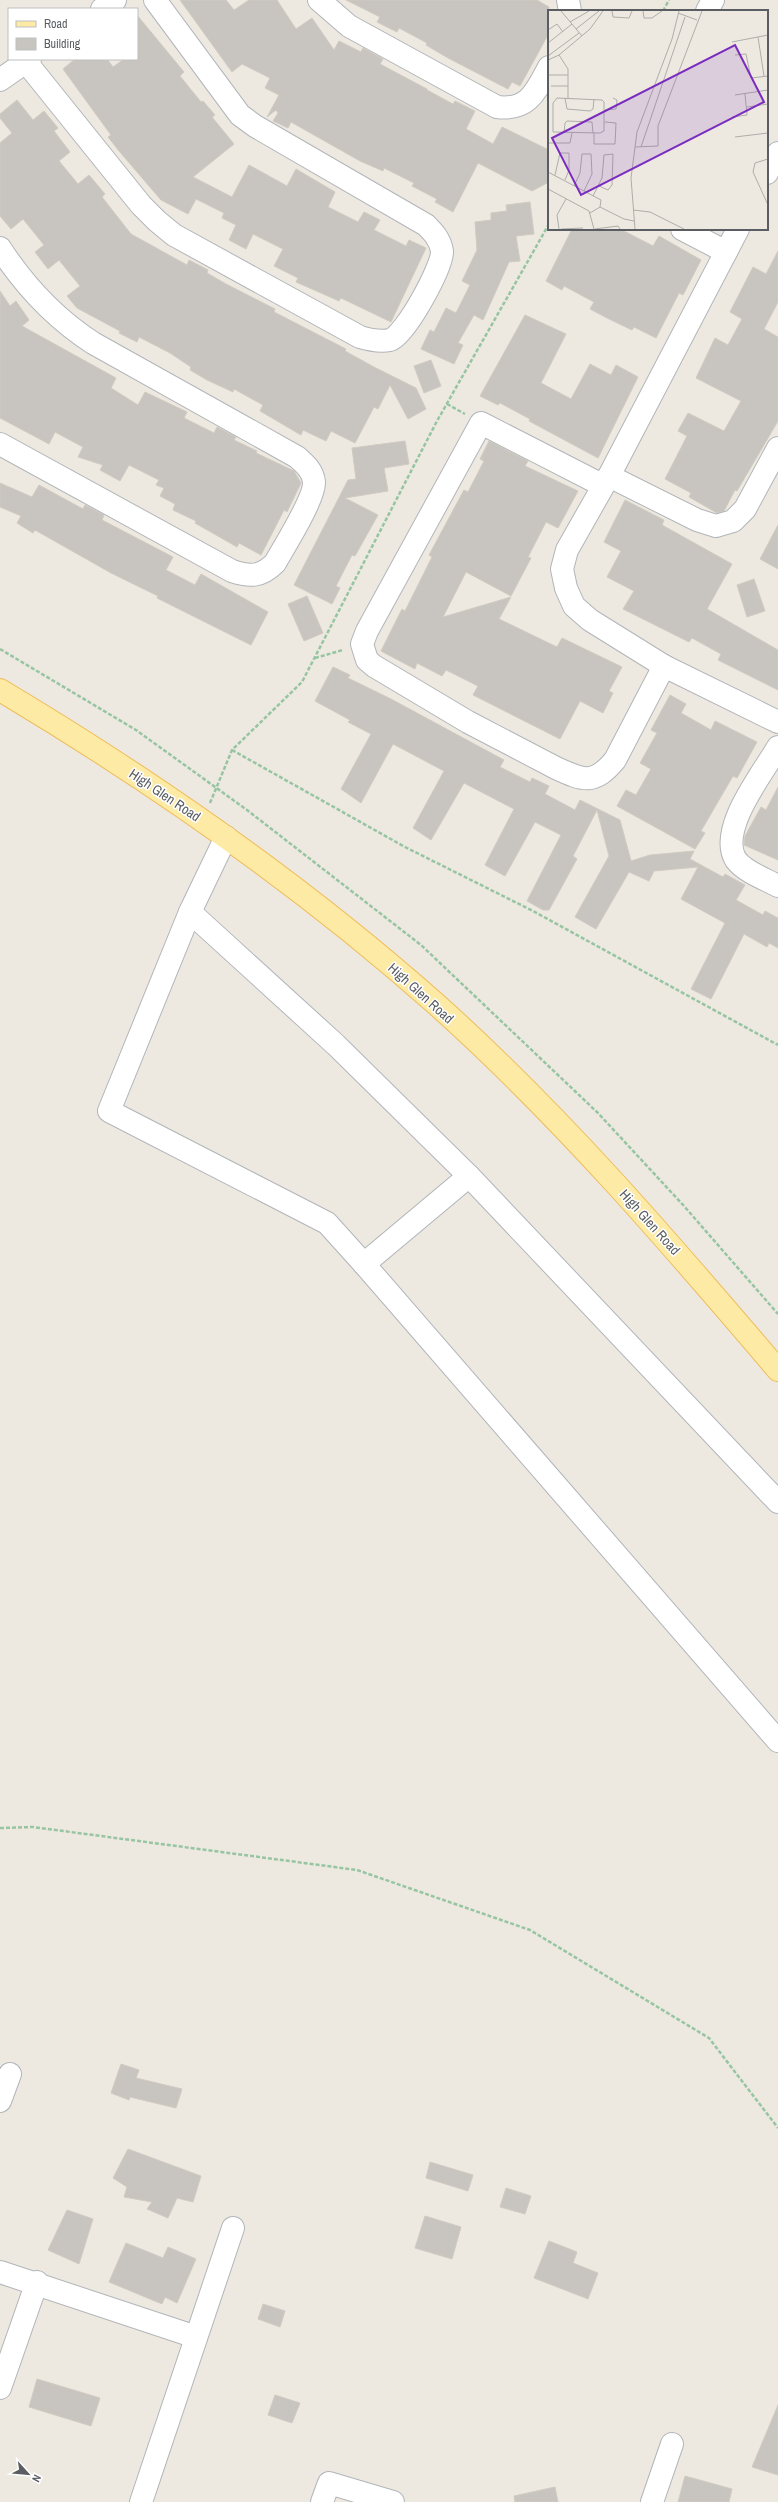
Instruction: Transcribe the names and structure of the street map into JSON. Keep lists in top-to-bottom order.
{
  "streets": {
    "main road": ["High Glen Road"]
  },
  "legend": ["Road", "Building"],
  "north": "bottom right"
}
